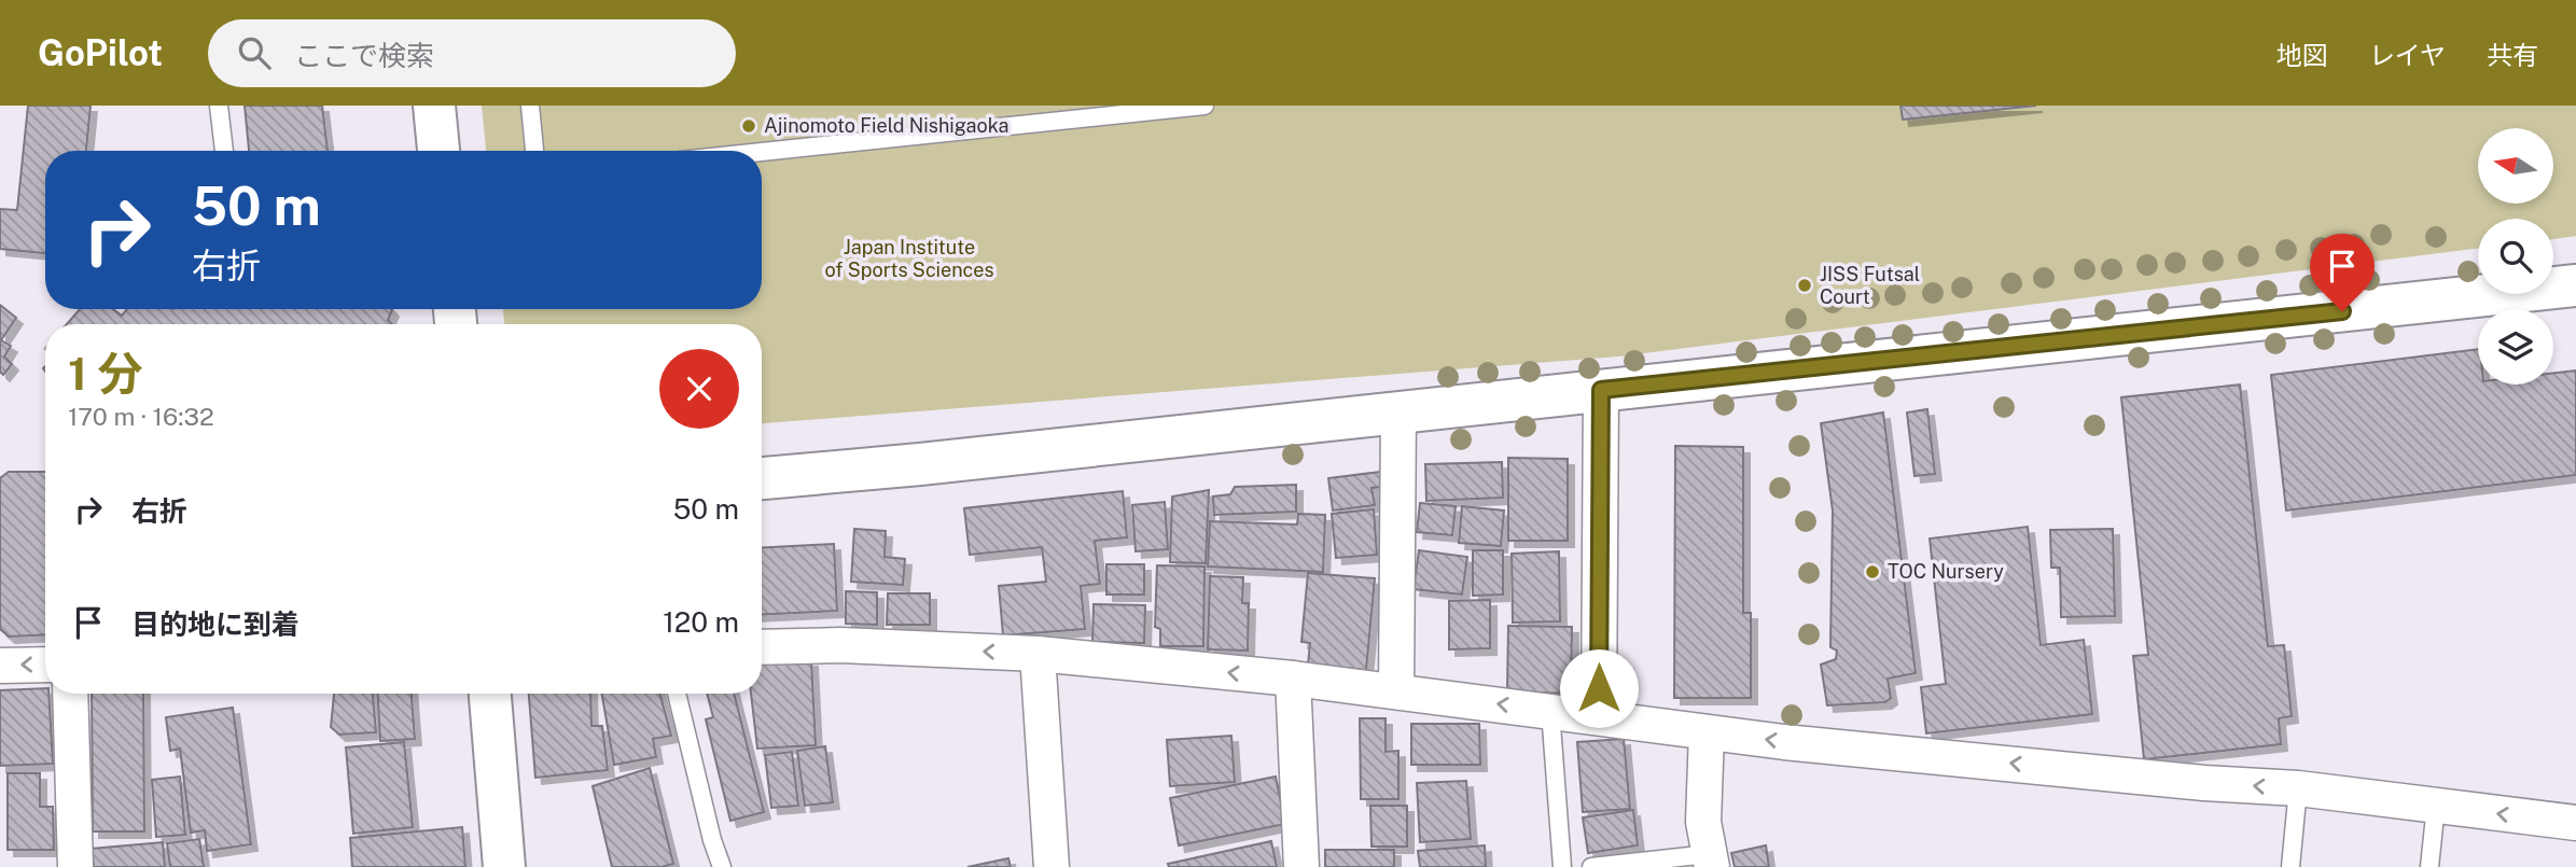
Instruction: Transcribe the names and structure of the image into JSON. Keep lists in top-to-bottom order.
{
  "parks": ["Japan Institute of Sports Sciences"],
  "places": ["Ajinomoto Field Nishigaoka", "JISS Futsal Court", "TOC Nursery"],
  "north": "left",
  "page": {
    "header": "GoPilot",
    "search": "ここで検索",
    "nav": ["地図", "レイヤ", "共有"],
    "turn": ["50 m", "右折"],
    "heading": ["1 分", "170 m · 16:32"],
    "list": [
      {
        "name": "右折",
        "value": "50 m"
      },
      {
        "name": "目的地に到着",
        "value": "120 m"
      }
    ]
  }
}
